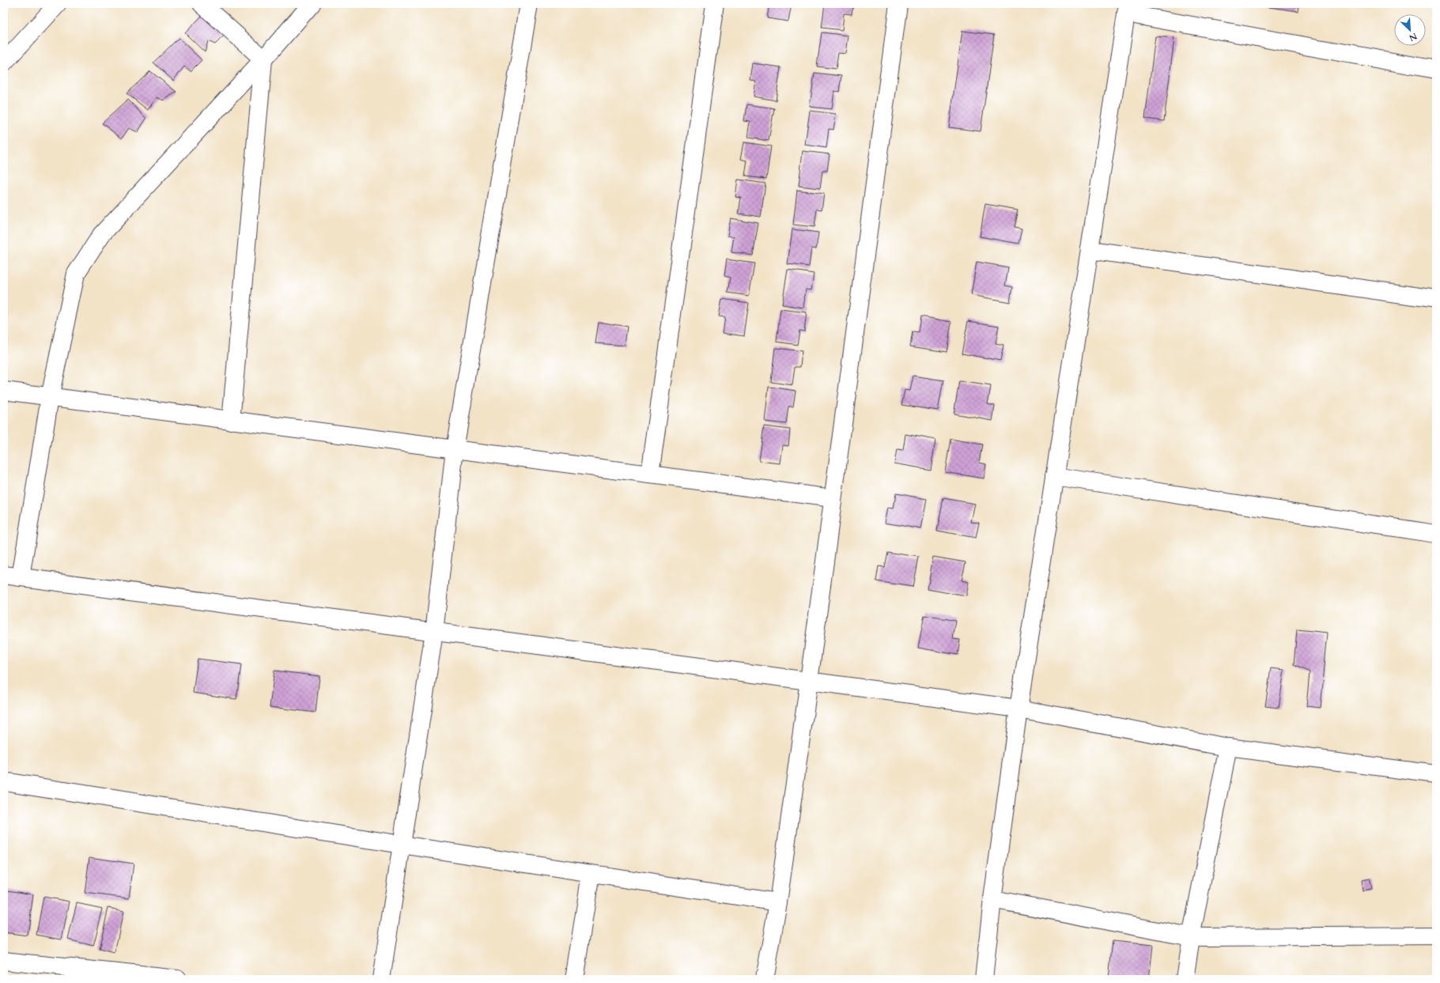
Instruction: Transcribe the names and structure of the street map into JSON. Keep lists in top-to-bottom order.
{
  "north": "bottom right"
}
